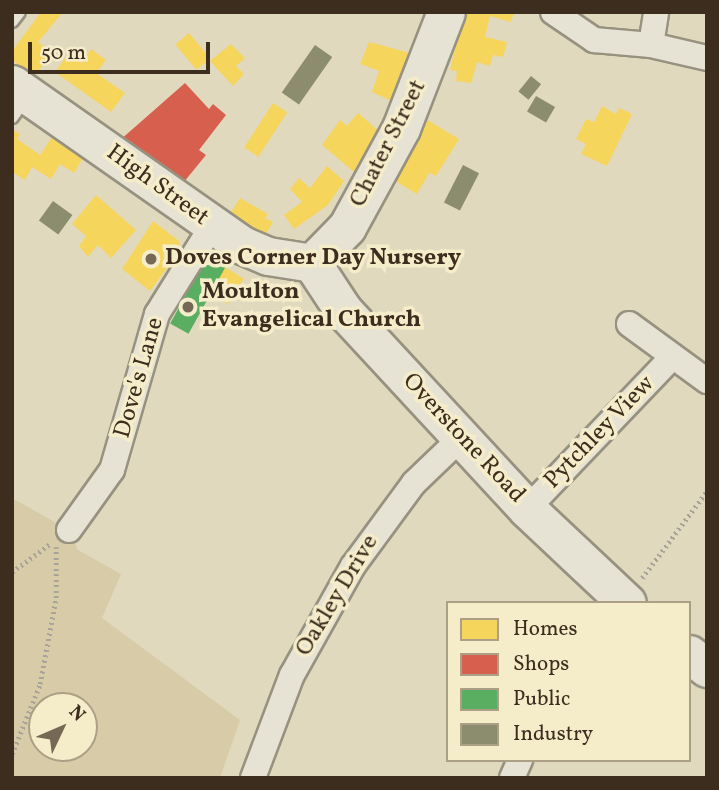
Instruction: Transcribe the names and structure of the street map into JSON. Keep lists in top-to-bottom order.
{
  "streets": {
    "street": [
      "Chater Street",
      "High Street",
      "Dove's Lane",
      "Pytchley View",
      "Overstone Road",
      "Oakley Drive"
    ]
  },
  "crossings": [
    ["Chater Street", "High Street"],
    ["Chater Street", "Overstone Road"],
    ["High Street", "Dove's Lane"],
    ["High Street", "Overstone Road"],
    ["Pytchley View", "Overstone Road"],
    ["Overstone Road", "Oakley Drive"]
  ],
  "places": ["Doves Corner Day Nursery", "Moulton Evangelical Church"],
  "legend": [
    "Homes",
    "Shops",
    "Public",
    "Industry"
  ],
  "scale_bar": "50 m",
  "north": "top right"
}
